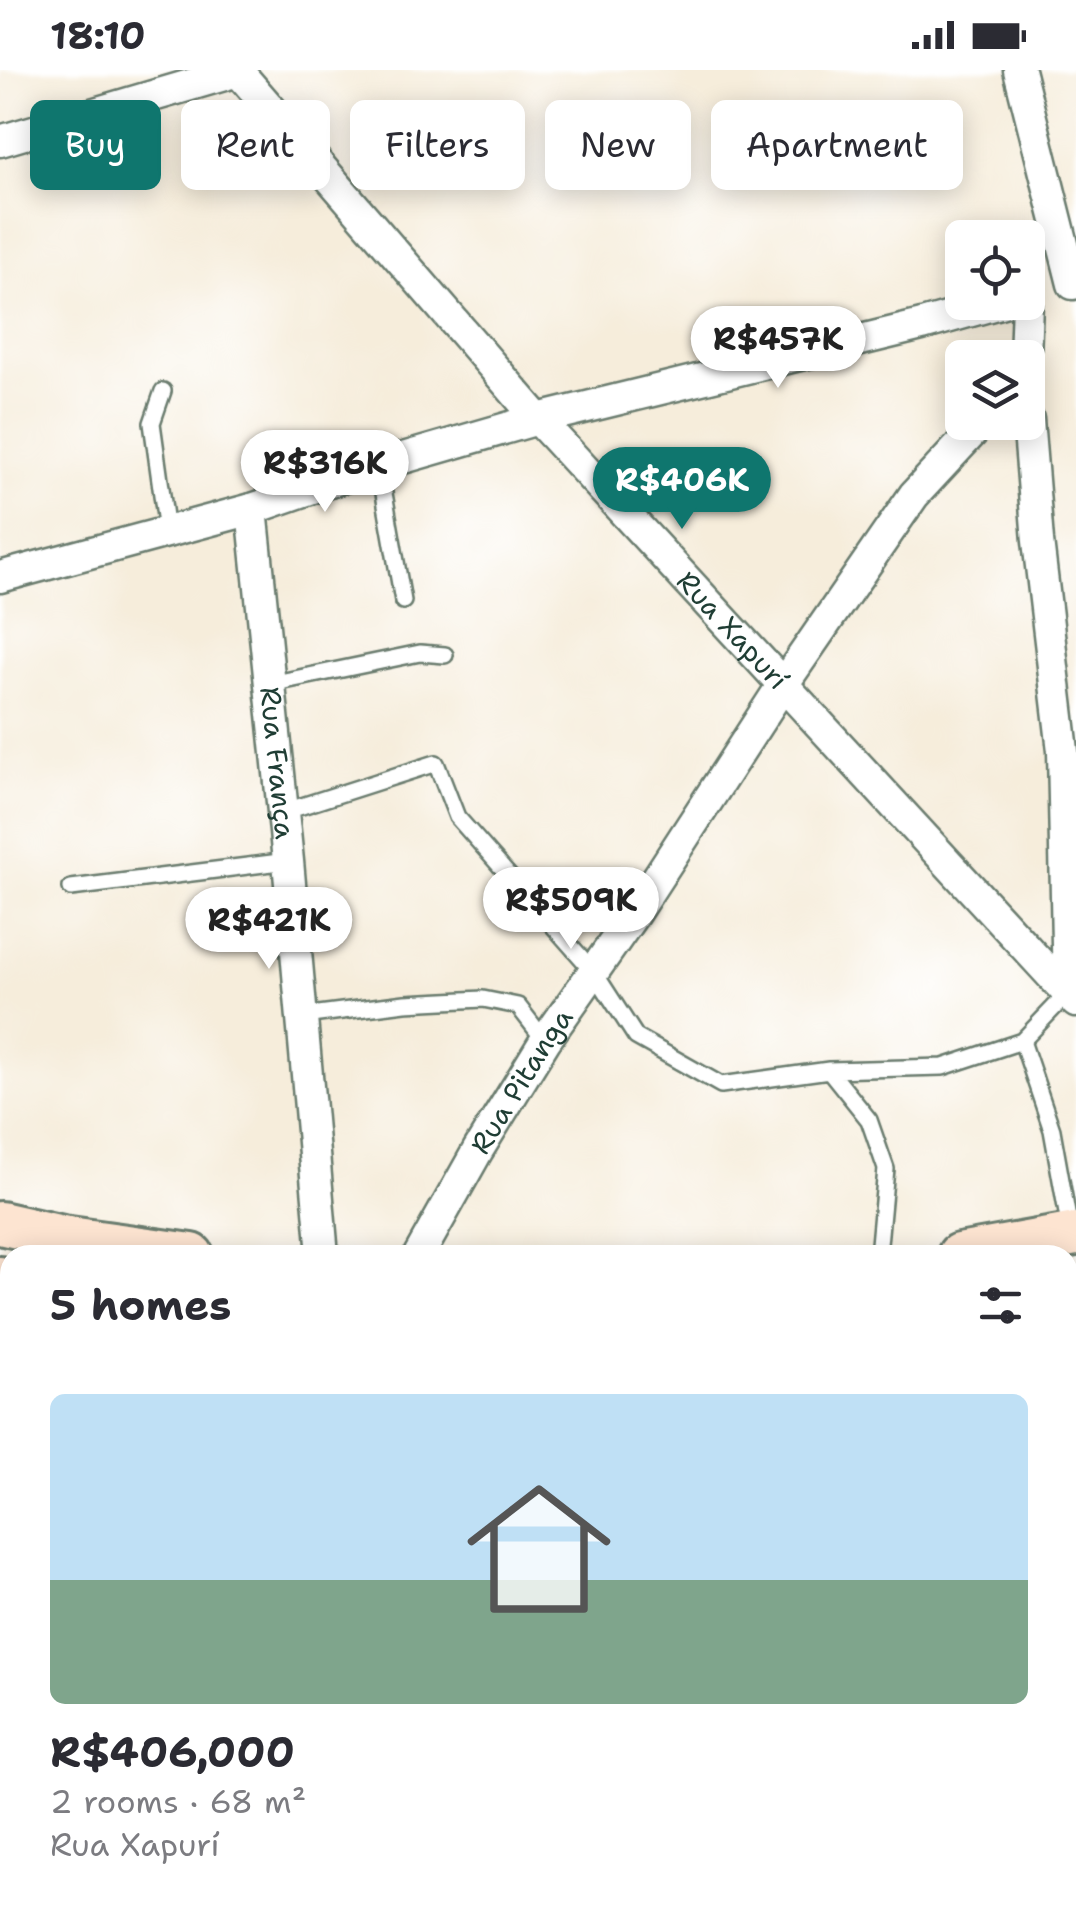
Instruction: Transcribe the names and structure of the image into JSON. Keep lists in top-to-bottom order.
{
  "streets": {
    "street": ["Rua Xapurí", "Rua França", "Rua Pitanga"]
  },
  "crossings": [
    ["Rua Xapurí", "Rua Pitanga"]
  ],
  "page": {
    "status": "18:10",
    "chip": [
      "Buy",
      "Rent",
      "Filters",
      "New",
      "Apartment"
    ],
    "price": [
      "R$457K",
      "R$316K",
      "R$406K",
      "R$509K",
      "R$421K"
    ],
    "heading": "5 homes",
    "list": [
      {
        "name": "R$406,000",
        "note": "2 rooms · 68 m² · Rua Xapurí"
      }
    ]
  }
}
